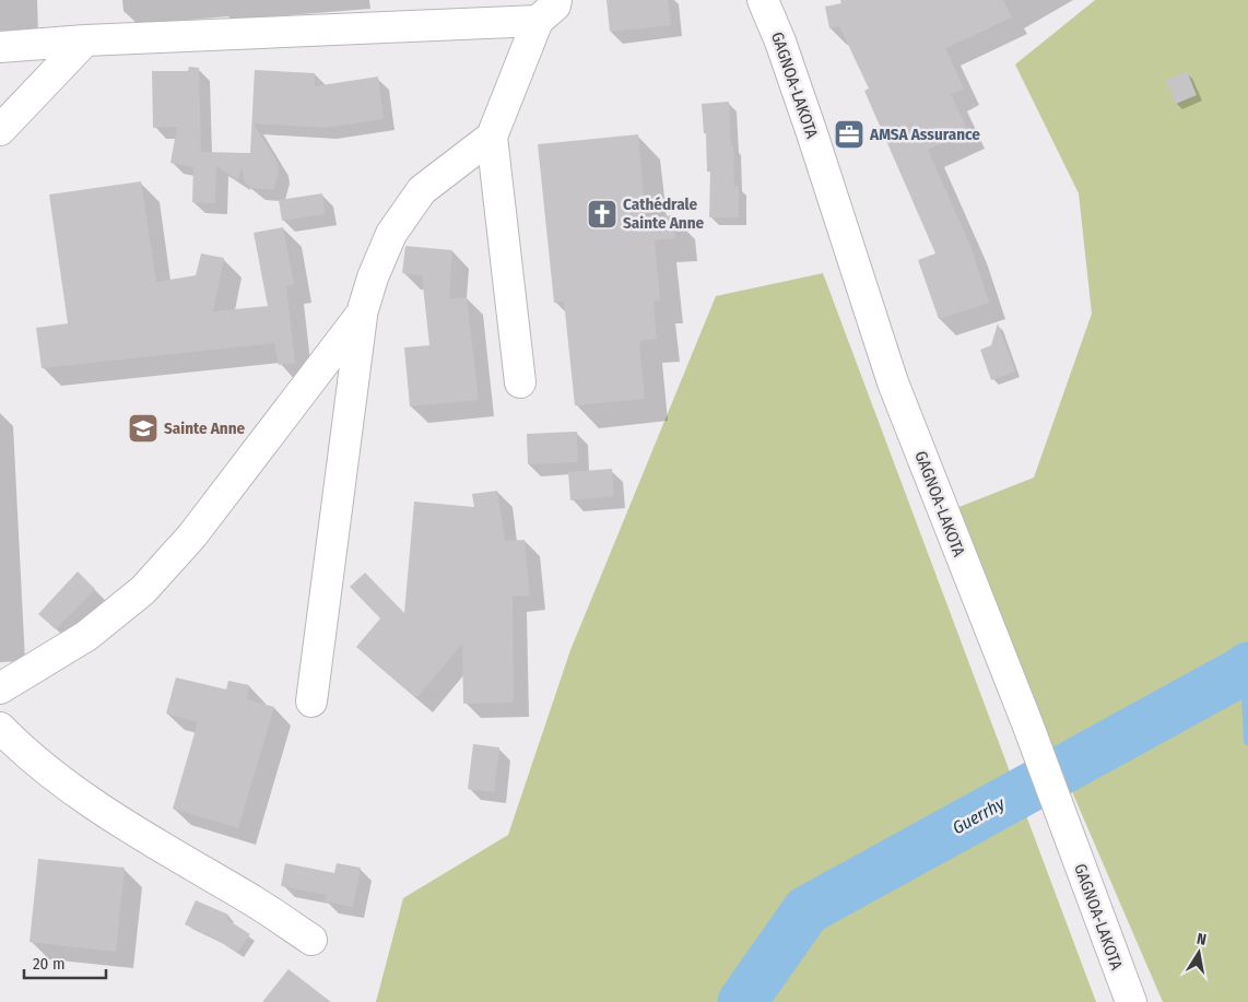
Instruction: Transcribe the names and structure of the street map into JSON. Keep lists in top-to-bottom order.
{
  "streets": {
    "main road": ["GAGNOA-LAKOTA"]
  },
  "water": ["Guerrhy"],
  "places": {
    "office": ["AMSA Assurance"],
    "church": ["Cathédrale Sainte Anne"],
    "school or university": ["Sainte Anne"]
  },
  "scale_bar": "20 m",
  "north": "top"
}
